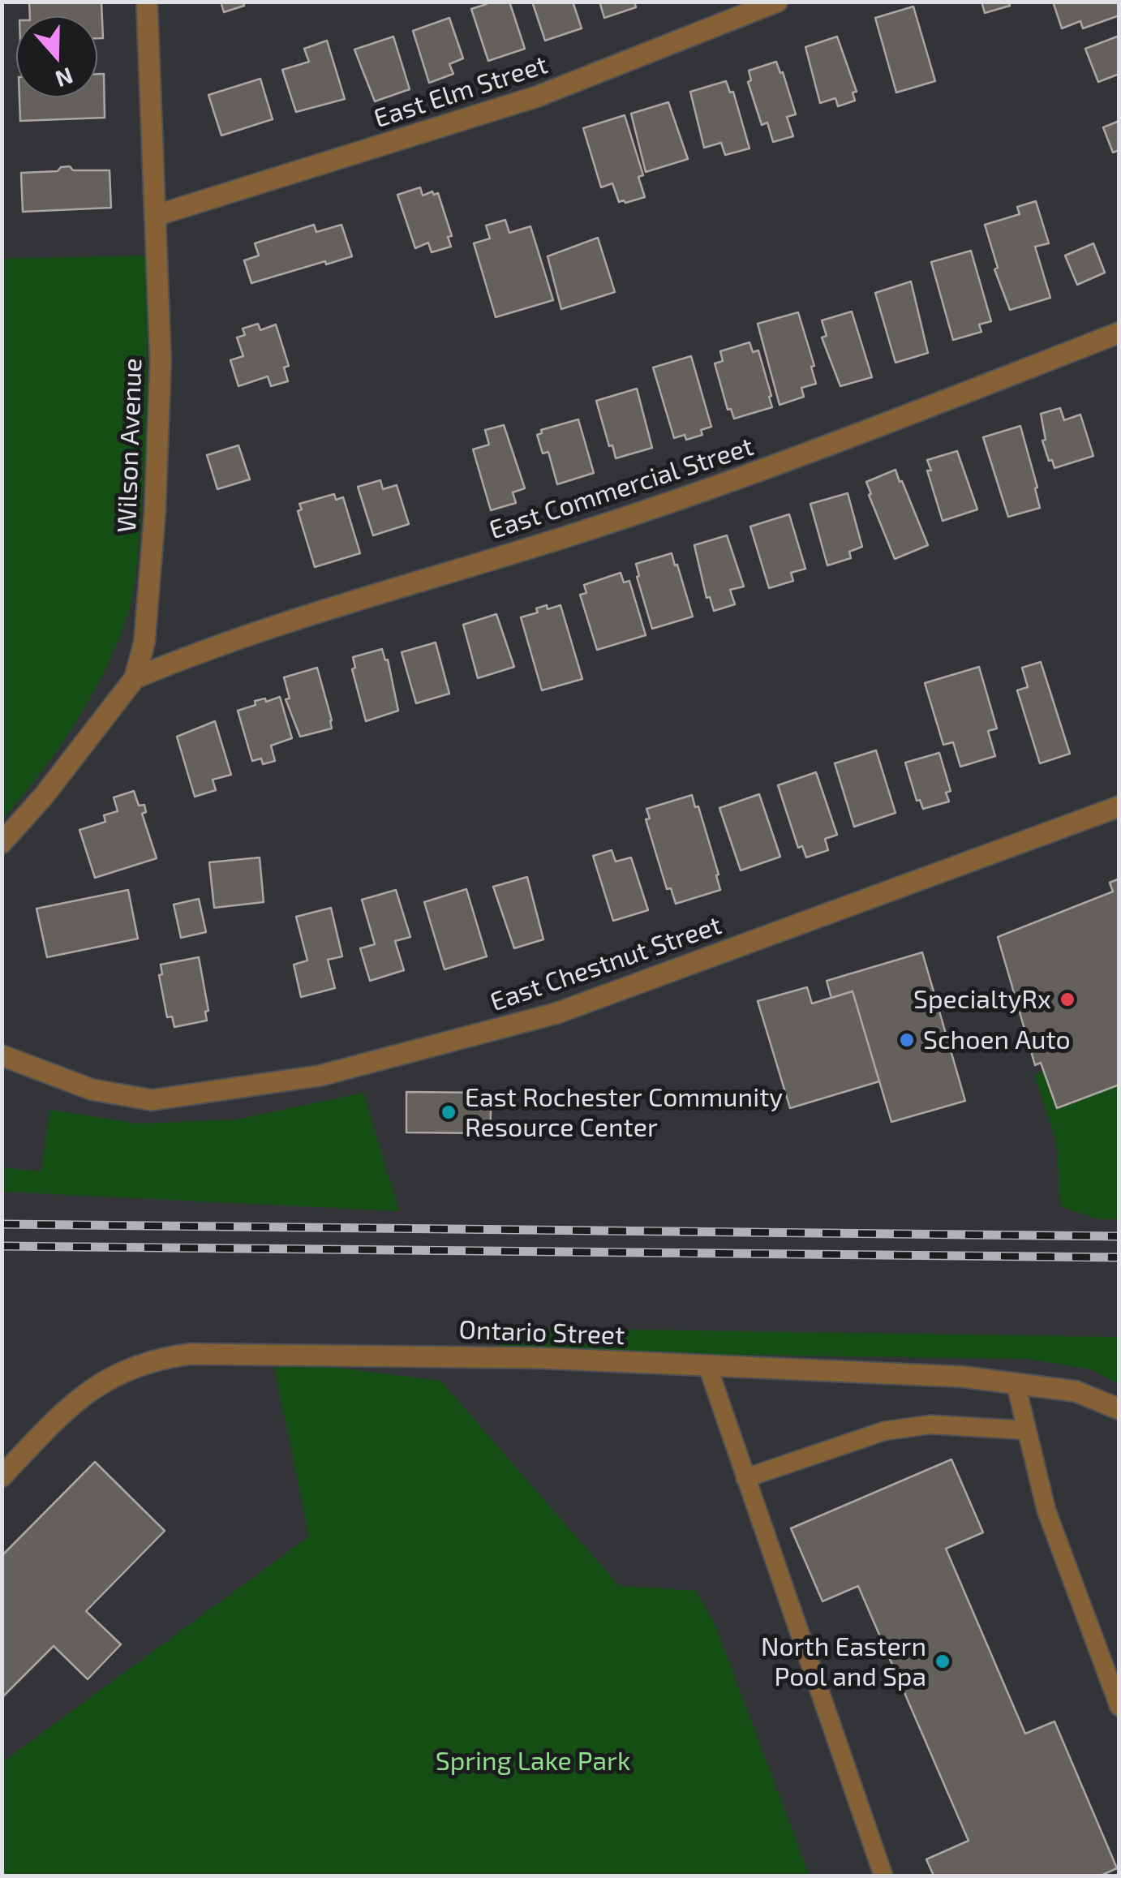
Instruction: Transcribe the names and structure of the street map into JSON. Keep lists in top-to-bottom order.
{
  "streets": {
    "street": [
      "East Elm Street",
      "Wilson Avenue",
      "East Commercial Street",
      "East Chestnut Street",
      "Ontario Street"
    ]
  },
  "crossings": [
    ["East Elm Street", "Wilson Avenue"],
    ["Wilson Avenue", "East Commercial Street"]
  ],
  "parks": ["Spring Lake Park"],
  "places": [
    "SpecialtyRx",
    "Schoen Auto",
    "East Rochester Community Resource Center",
    "North Eastern Pool and Spa"
  ],
  "north": "bottom"
}
